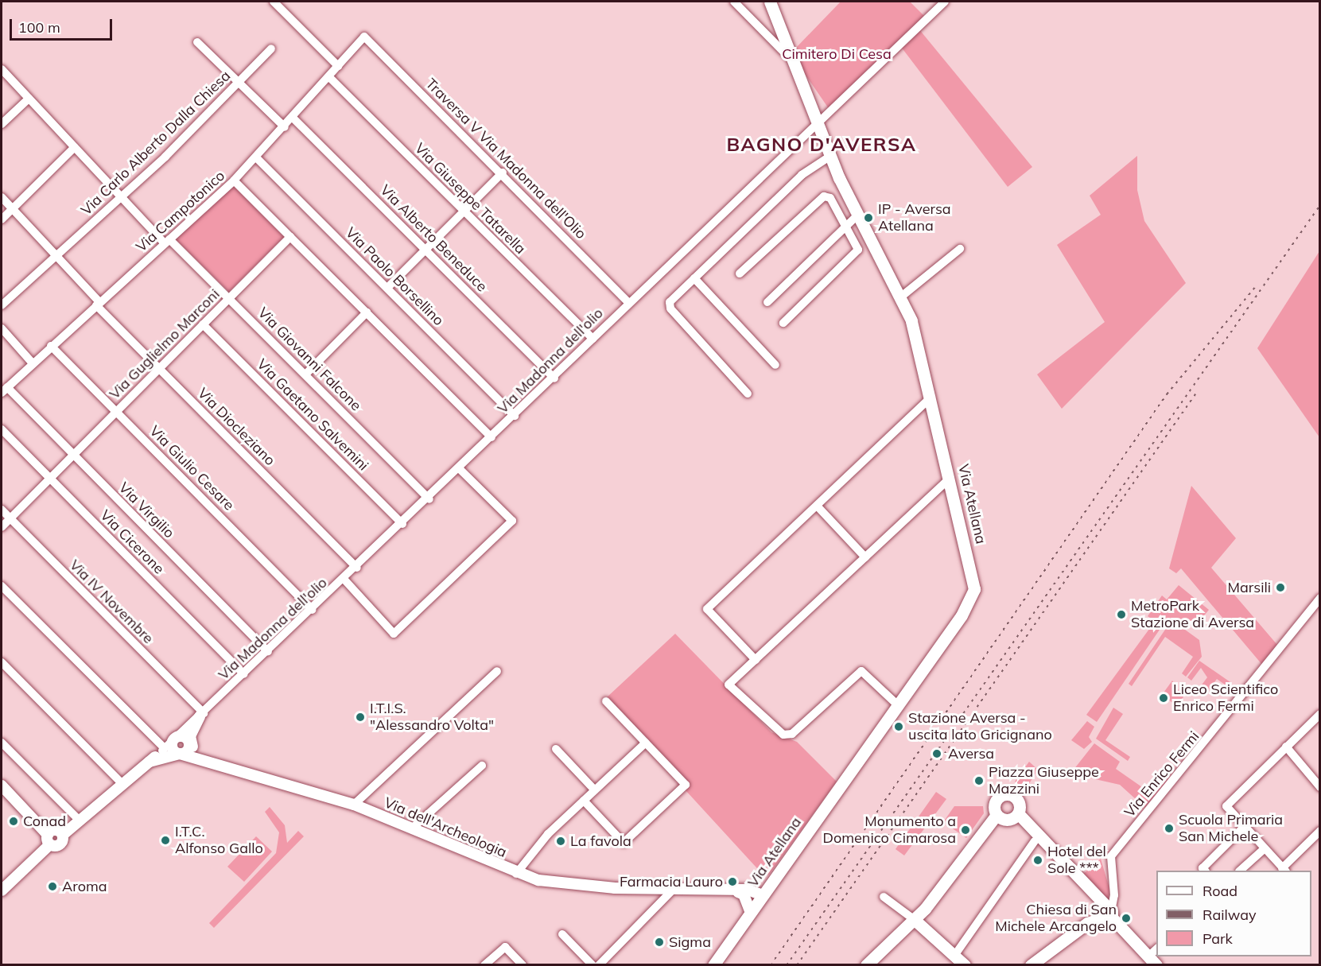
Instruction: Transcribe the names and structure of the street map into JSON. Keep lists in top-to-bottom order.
{
  "streets": {
    "main road": ["Via Atellana"],
    "street": [
      "Via Carlo Alberto Dalla Chiesa",
      "Traversa V Via Madonna dell'Olio",
      "Via Giuseppe Tatarella",
      "Via Campotonico",
      "Via Alberto Beneduce",
      "Via Paolo Borsellino",
      "Via Guglielmo Marconi",
      "Via Giovanni Falcone",
      "Via Madonna dell'olio",
      "Via Gaetano Salvemini",
      "Via Diocleziano",
      "Via Giulio Cesare",
      "Via Virgilio",
      "Via Cicerone",
      "Via IV Novembre",
      "Via Enrico Fermi",
      "Via dell'Archeologia"
    ]
  },
  "crossings": [
    ["Via Carlo Alberto Dalla Chiesa", "Via Giovanni Falcone"],
    ["Via Carlo Alberto Dalla Chiesa", "Via Diocleziano"],
    ["Traversa V Via Madonna dell'Olio", "Via Campotonico"],
    ["Traversa V Via Madonna dell'Olio", "Via Madonna dell'olio"],
    ["Via Giuseppe Tatarella", "Via Campotonico"],
    ["Via Giuseppe Tatarella", "Via Madonna dell'olio"],
    ["Via Campotonico", "Via Alberto Beneduce"],
    ["Via Campotonico", "Via Paolo Borsellino"],
    ["Via Campotonico", "Via Giovanni Falcone"],
    ["Via Campotonico", "Via Diocleziano"],
    ["Via Campotonico", "Via Giulio Cesare"],
    ["Via Campotonico", "Via Virgilio"],
    ["Via Alberto Beneduce", "Via Madonna dell'olio"],
    ["Via Paolo Borsellino", "Via Madonna dell'olio"],
    ["Via Guglielmo Marconi", "Via Giovanni Falcone"],
    ["Via Guglielmo Marconi", "Via Gaetano Salvemini"],
    ["Via Guglielmo Marconi", "Via Diocleziano"],
    ["Via Guglielmo Marconi", "Via Giulio Cesare"],
    ["Via Guglielmo Marconi", "Via Virgilio"],
    ["Via Guglielmo Marconi", "Via Cicerone"],
    ["Via Guglielmo Marconi", "Via IV Novembre"],
    ["Via Giovanni Falcone", "Via Madonna dell'olio"],
    ["Via Madonna dell'olio", "Via Gaetano Salvemini"],
    ["Via Madonna dell'olio", "Via Diocleziano"],
    ["Via Madonna dell'olio", "Via Giulio Cesare"],
    ["Via Madonna dell'olio", "Via Atellana"],
    ["Via Madonna dell'olio", "Via Virgilio"],
    ["Via Madonna dell'olio", "Via Cicerone"],
    ["Via Madonna dell'olio", "Via IV Novembre"],
    ["Via Madonna dell'olio", "Via dell'Archeologia"],
    ["Via Atellana", "Via dell'Archeologia"]
  ],
  "districts": ["BAGNO D'AVERSA"],
  "parks": ["Cimitero Di Cesa"],
  "places": [
    "IP - Aversa Atellana",
    "Marsili",
    "MetroPark Stazione di Aversa",
    "Liceo Scientifico Enrico Fermi",
    "I.T.I.S. \"Alessandro Volta\"",
    "Stazione Aversa - uscita lato Gricignano",
    "Aversa",
    "Piazza Giuseppe Mazzini",
    "Conad",
    "Scuola Primaria San Michele",
    "Monumento a Domenico Cimarosa",
    "I.T.C. Alfonso Gallo",
    "La favola",
    "Hotel del Sole ***",
    "Farmacia Lauro",
    "Aroma",
    "Chiesa di San Michele Arcangelo",
    "Sigma"
  ],
  "legend": ["Road", "Railway", "Park"],
  "scale_bar": "100 m"
}
